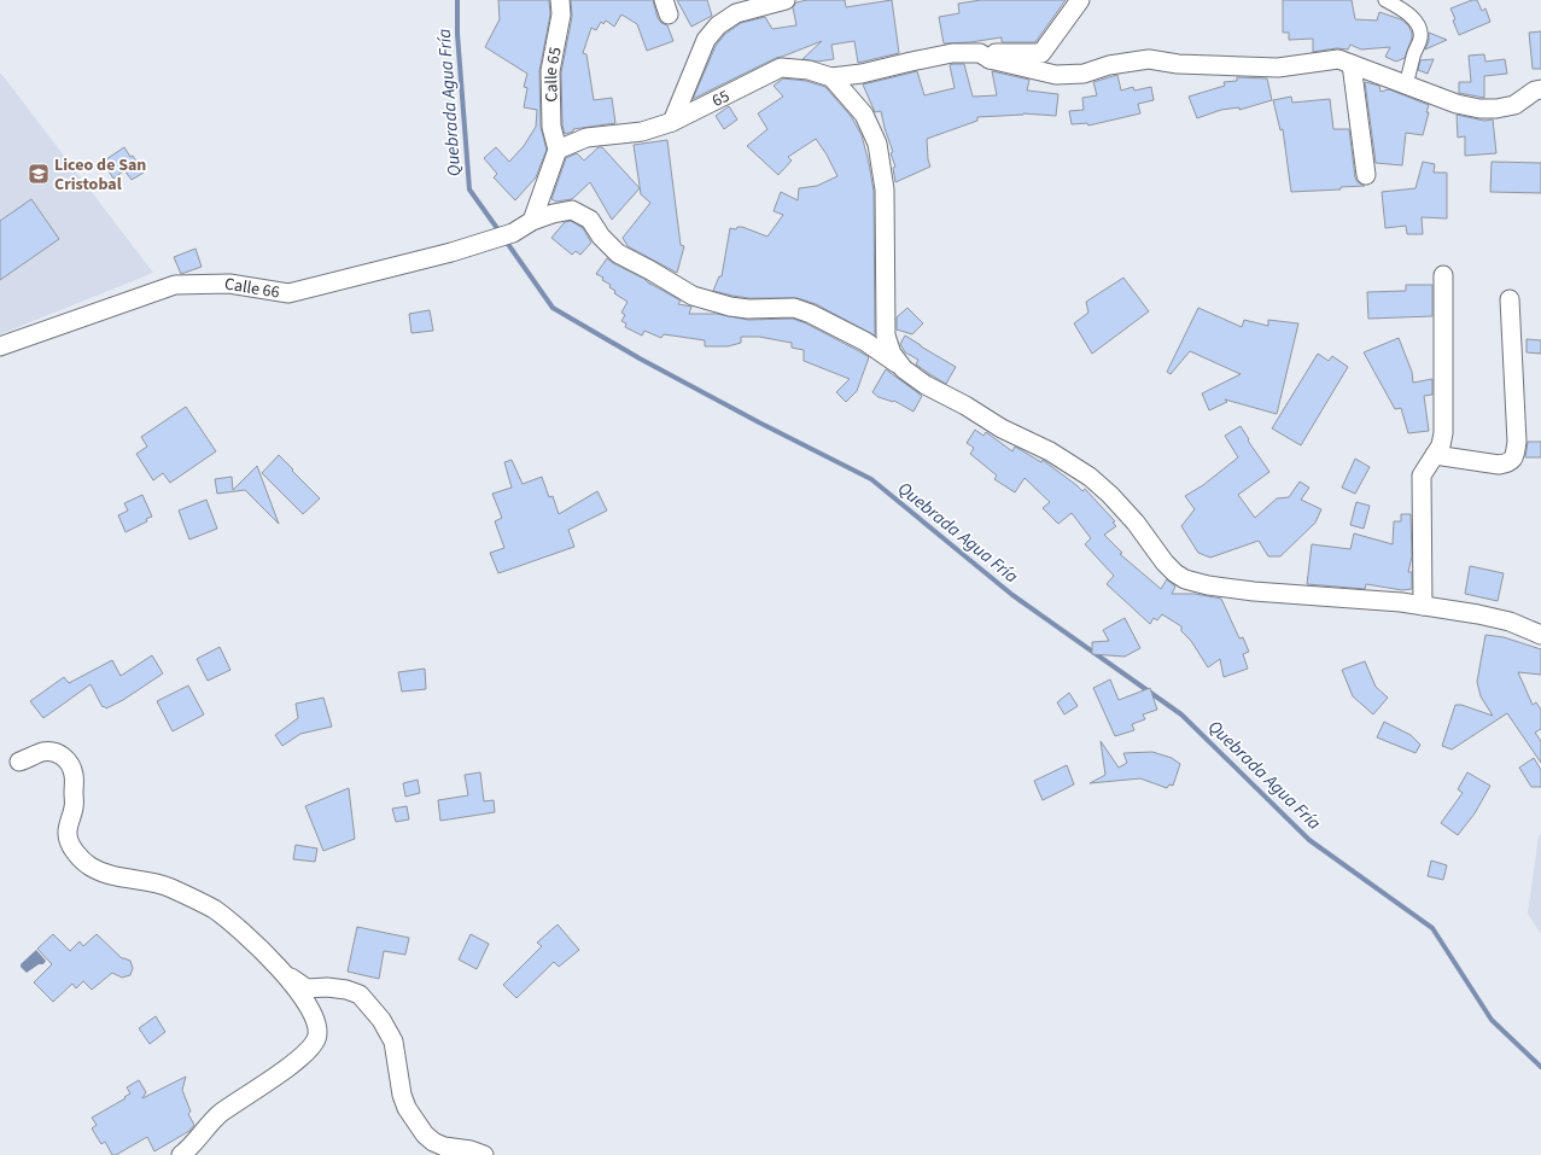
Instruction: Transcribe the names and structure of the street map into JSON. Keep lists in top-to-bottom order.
{
  "streets": {
    "street": ["Calle 65", "65", "Calle 66"]
  },
  "crossings": [
    ["Calle 65", "65"]
  ],
  "water": ["Quebrada Agua Fría"],
  "places": {
    "school or university": ["Liceo de San Cristobal"]
  }
}
